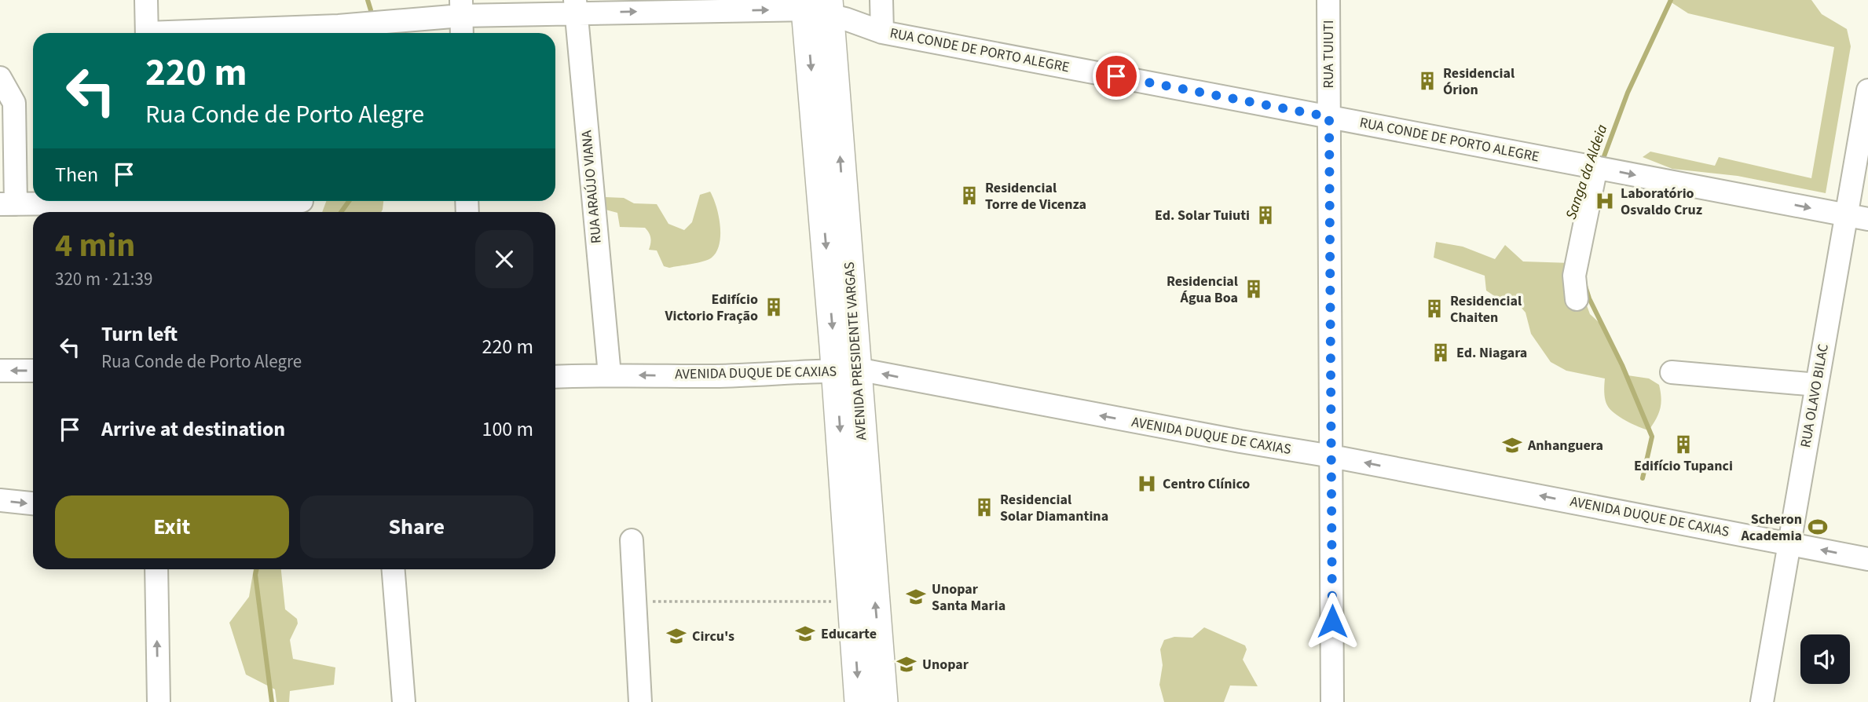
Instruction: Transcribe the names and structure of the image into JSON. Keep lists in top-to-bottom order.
{
  "streets": {
    "main road": ["AVENIDA PRESIDENTE VARGAS"],
    "street": [
      "RUA CONDE DE PORTO ALEGRE",
      "RUA TUIUTI",
      "RUA ARAÚJO VIANA",
      "AVENIDA DUQUE DE CAXIAS",
      "RUA OLAVO BILAC"
    ]
  },
  "crossings": [
    ["RUA CONDE DE PORTO ALEGRE", "RUA TUIUTI"],
    ["RUA CONDE DE PORTO ALEGRE", "RUA ARAÚJO VIANA"],
    ["RUA CONDE DE PORTO ALEGRE", "AVENIDA PRESIDENTE VARGAS"],
    ["RUA CONDE DE PORTO ALEGRE", "RUA OLAVO BILAC"],
    ["RUA TUIUTI", "AVENIDA DUQUE DE CAXIAS"],
    ["RUA ARAÚJO VIANA", "AVENIDA DUQUE DE CAXIAS"],
    ["AVENIDA PRESIDENTE VARGAS", "AVENIDA DUQUE DE CAXIAS"],
    ["AVENIDA DUQUE DE CAXIAS", "RUA OLAVO BILAC"]
  ],
  "one_way": ["AVENIDA DUQUE DE CAXIAS"],
  "water": ["Sanga da Aldeia"],
  "places": {
    "building": [
      "Residencial Órion",
      "Residencial Torre de Vicenza",
      "Ed. Solar Tuiuti",
      "Residencial Água Boa",
      "Edifício Victorio Fração",
      "Residencial Chaiten",
      "Ed. Niagara",
      "Edifício Tupanci",
      "Residencial Solar Diamantina"
    ],
    "hospital": ["Laboratório Osvaldo Cruz", "Centro Clínico"],
    "school or university": [
      "Anhanguera",
      "Unopar Santa Maria",
      "Educarte",
      "Circu's",
      "Unopar"
    ],
    "sports": ["Scheron Academia"]
  },
  "page": {
    "turn": ["220 m", "Rua Conde de Porto Alegre"],
    "then": "Then",
    "heading": ["4 min", "320 m · 21:39"],
    "list": [
      {
        "name": "Turn left",
        "note": "Rua Conde de Porto Alegre",
        "value": "220 m"
      },
      {
        "name": "Arrive at destination",
        "value": "100 m"
      }
    ],
    "buttons": ["Exit", "Share"]
  }
}
